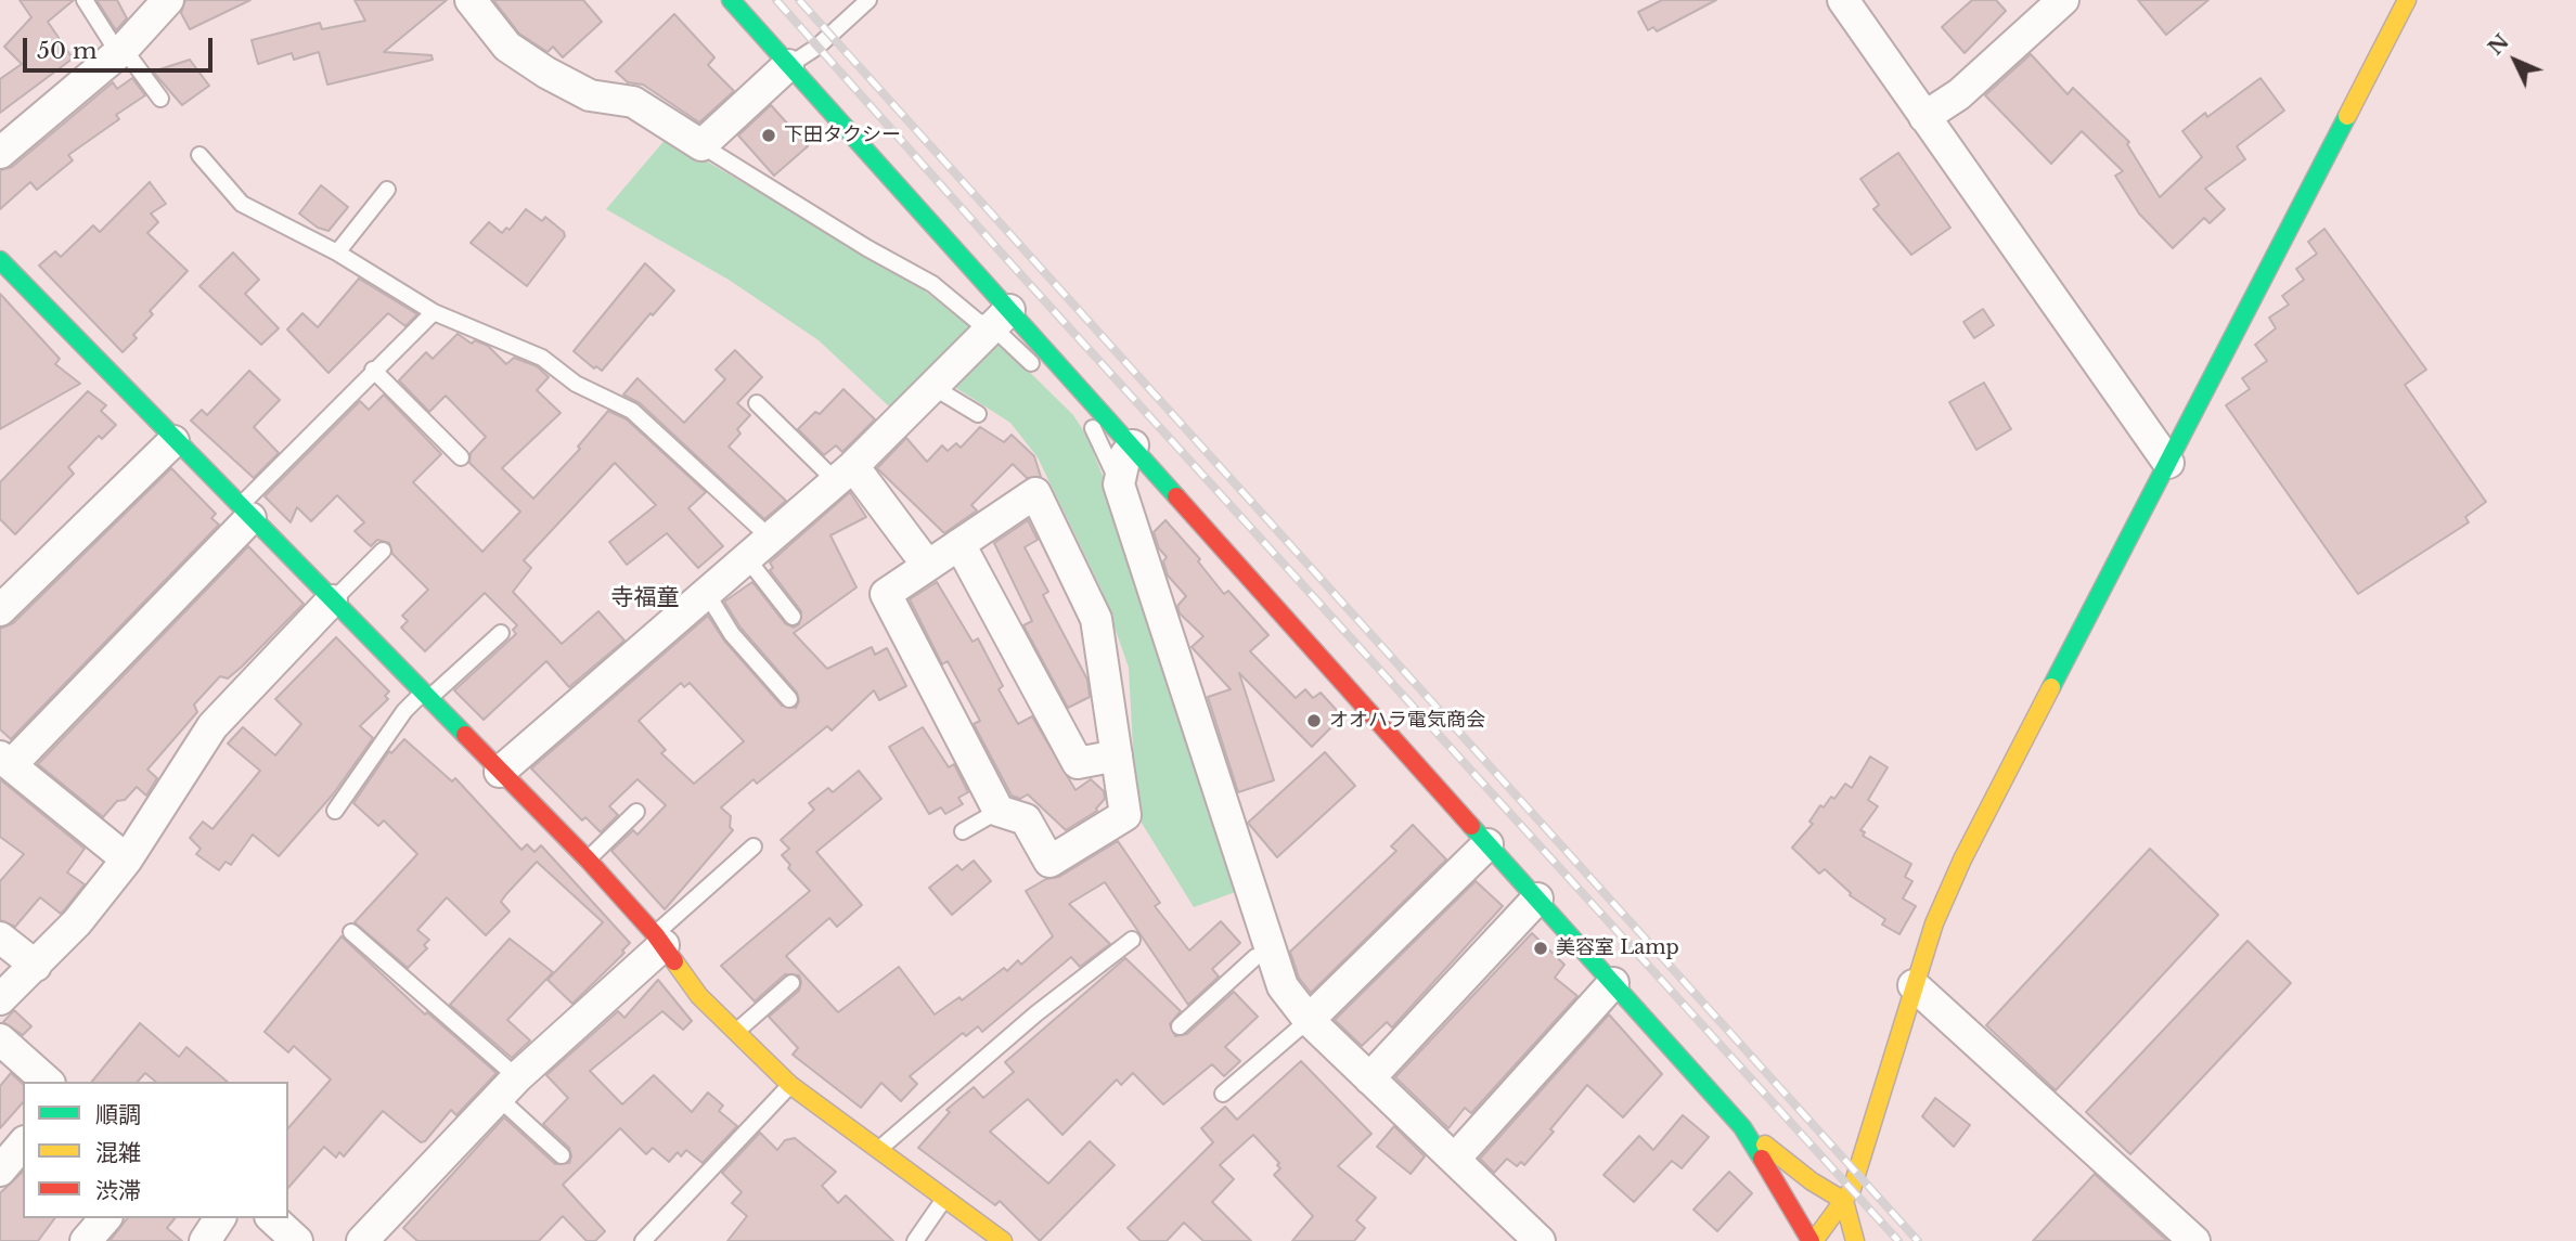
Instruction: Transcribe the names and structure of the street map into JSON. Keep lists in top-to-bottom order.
{
  "districts": ["寺福童"],
  "places": ["下田タクシー", "オオハラ電気商会", "美容室 Lamp"],
  "legend": ["順調", "混雑", "渋滞"],
  "scale_bar": "50 m",
  "north": "top left"
}
